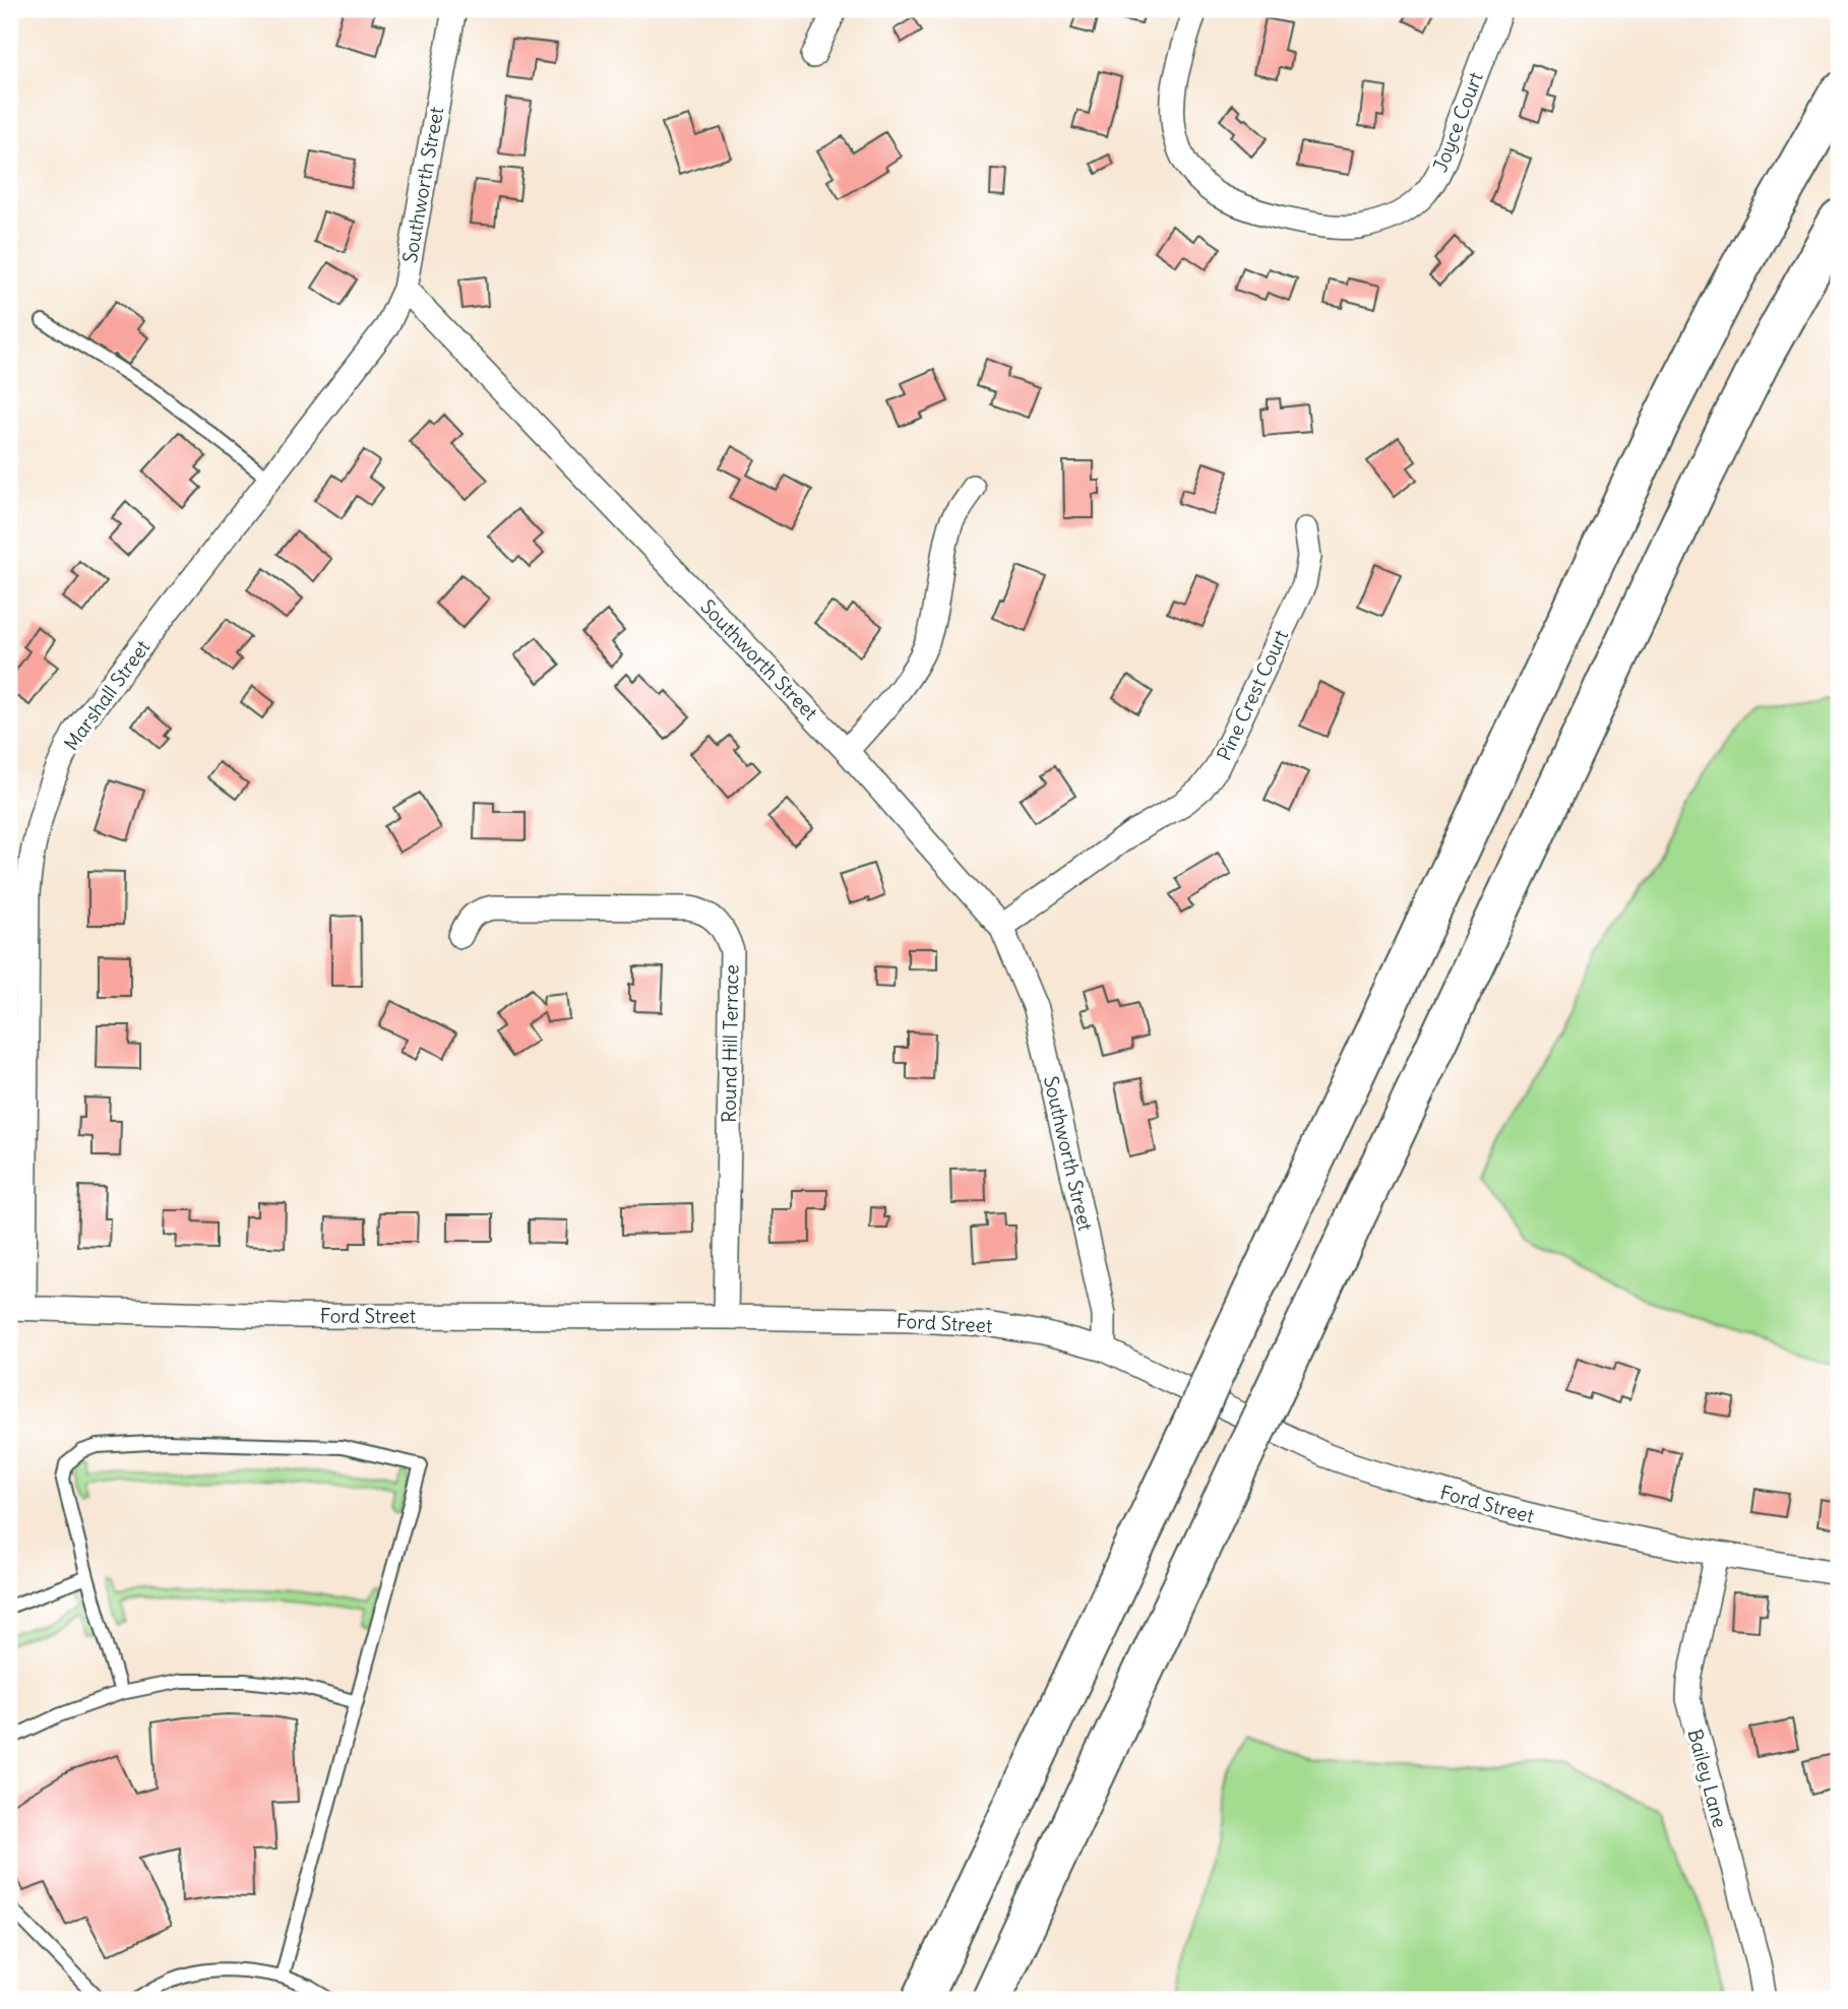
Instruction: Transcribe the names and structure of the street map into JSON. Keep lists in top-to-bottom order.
{
  "streets": {
    "street": [
      "Joyce Court",
      "Southworth Street",
      "Marshall Street",
      "Pine Crest Court",
      "Round Hill Terrace",
      "Ford Street",
      "Bailey Lane"
    ]
  },
  "crossings": [
    ["Southworth Street", "Marshall Street"],
    ["Southworth Street", "Pine Crest Court"],
    ["Southworth Street", "Ford Street"],
    ["Marshall Street", "Ford Street"],
    ["Round Hill Terrace", "Ford Street"],
    ["Ford Street", "Bailey Lane"]
  ]
}
